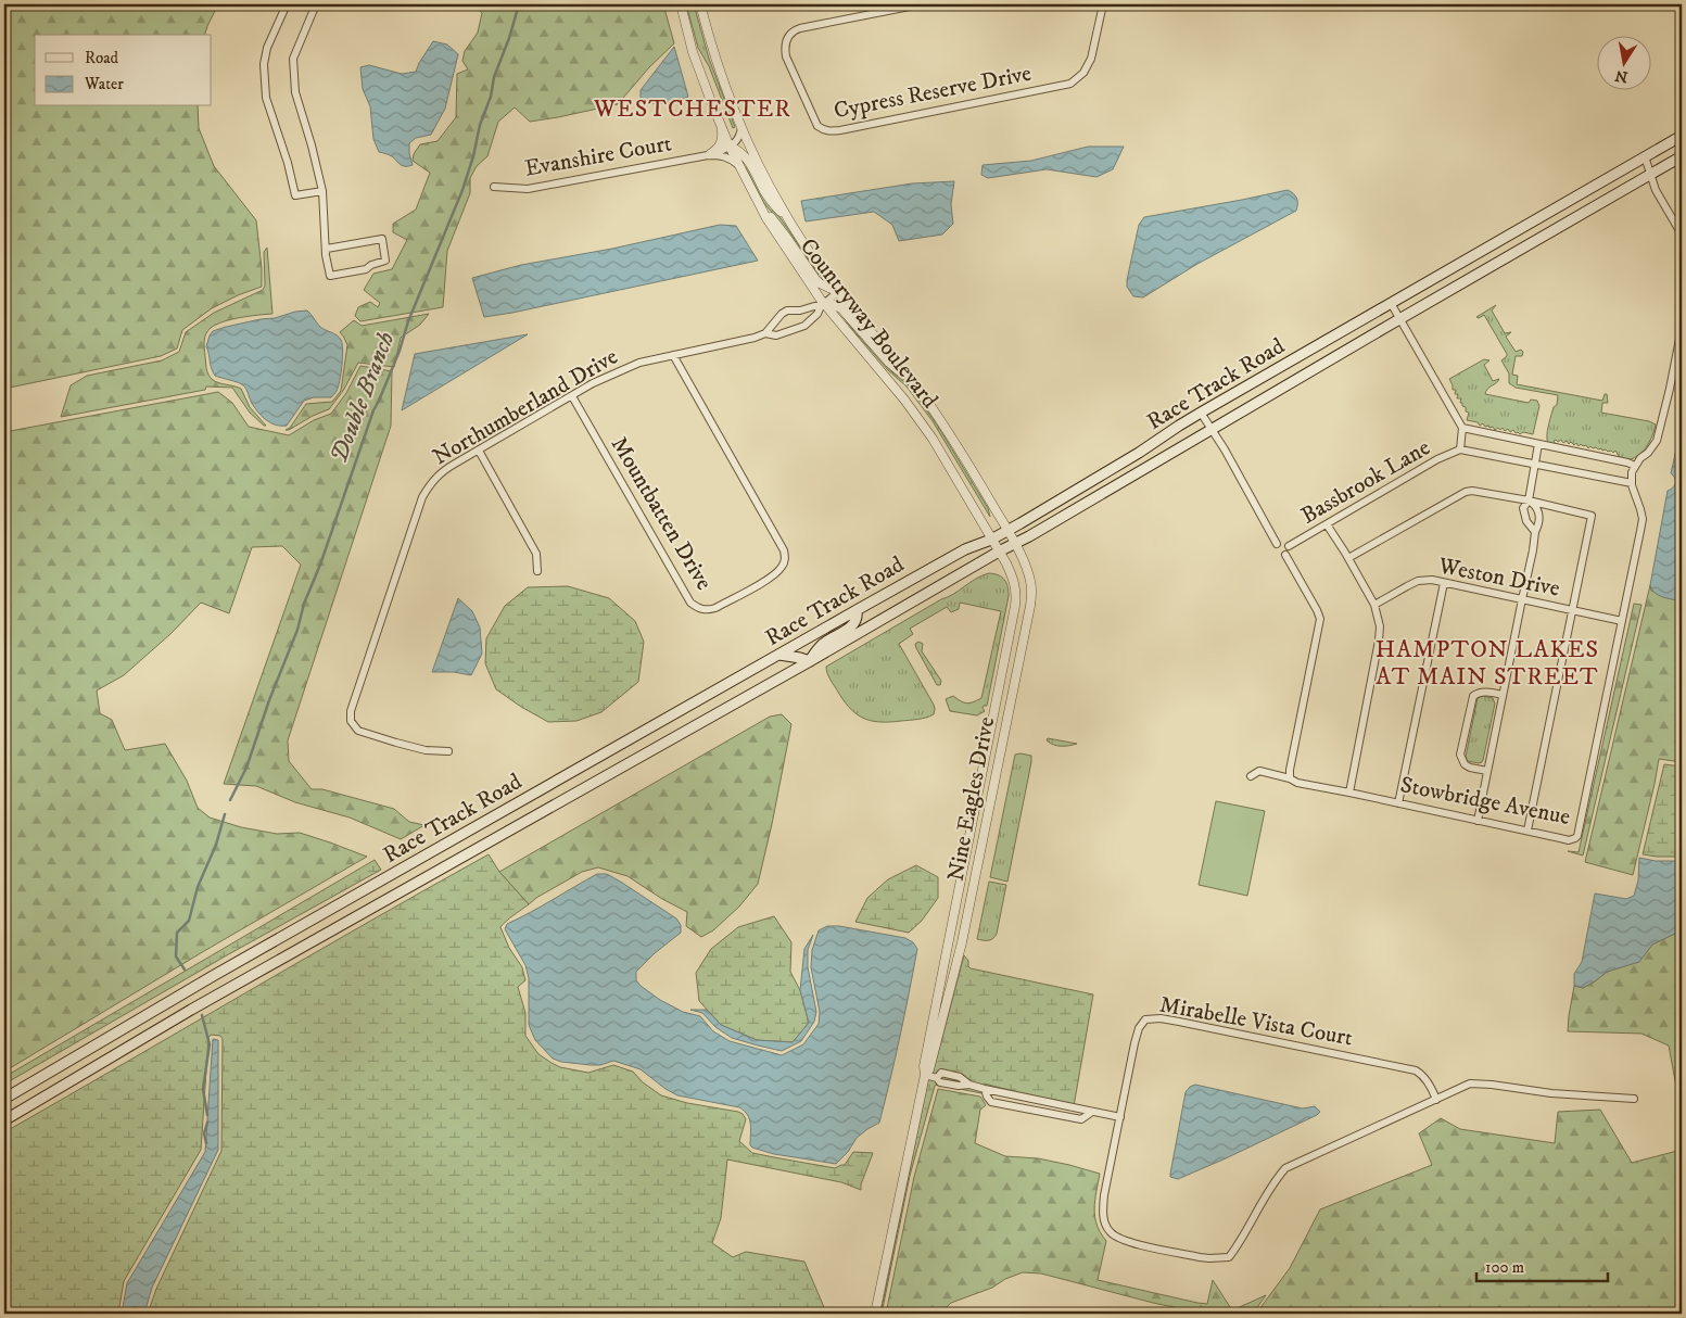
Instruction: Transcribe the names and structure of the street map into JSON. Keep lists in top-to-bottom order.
{
  "streets": {
    "main road": ["Race Track Road"],
    "street": [
      "Cypress Reserve Drive",
      "Evanshire Court",
      "Countryway Boulevard",
      "Northumberland Drive",
      "Bassbrook Lane",
      "Mountbatten Drive",
      "Weston Drive",
      "Nine Eagles Drive",
      "Stowbridge Avenue",
      "Mirabelle Vista Court"
    ]
  },
  "crossings": [
    ["Evanshire Court", "Countryway Boulevard"],
    ["Countryway Boulevard", "Race Track Road"],
    ["Countryway Boulevard", "Northumberland Drive"],
    ["Countryway Boulevard", "Nine Eagles Drive"],
    ["Race Track Road", "Nine Eagles Drive"],
    ["Northumberland Drive", "Mountbatten Drive"],
    ["Bassbrook Lane", "Stowbridge Avenue"],
    ["Weston Drive", "Stowbridge Avenue"]
  ],
  "districts": ["WESTCHESTER", "HAMPTON LAKES AT MAIN STREET"],
  "water": ["Double Branch"],
  "legend": ["Road", "Water"],
  "scale_bar": "100 m",
  "north": "bottom"
}
